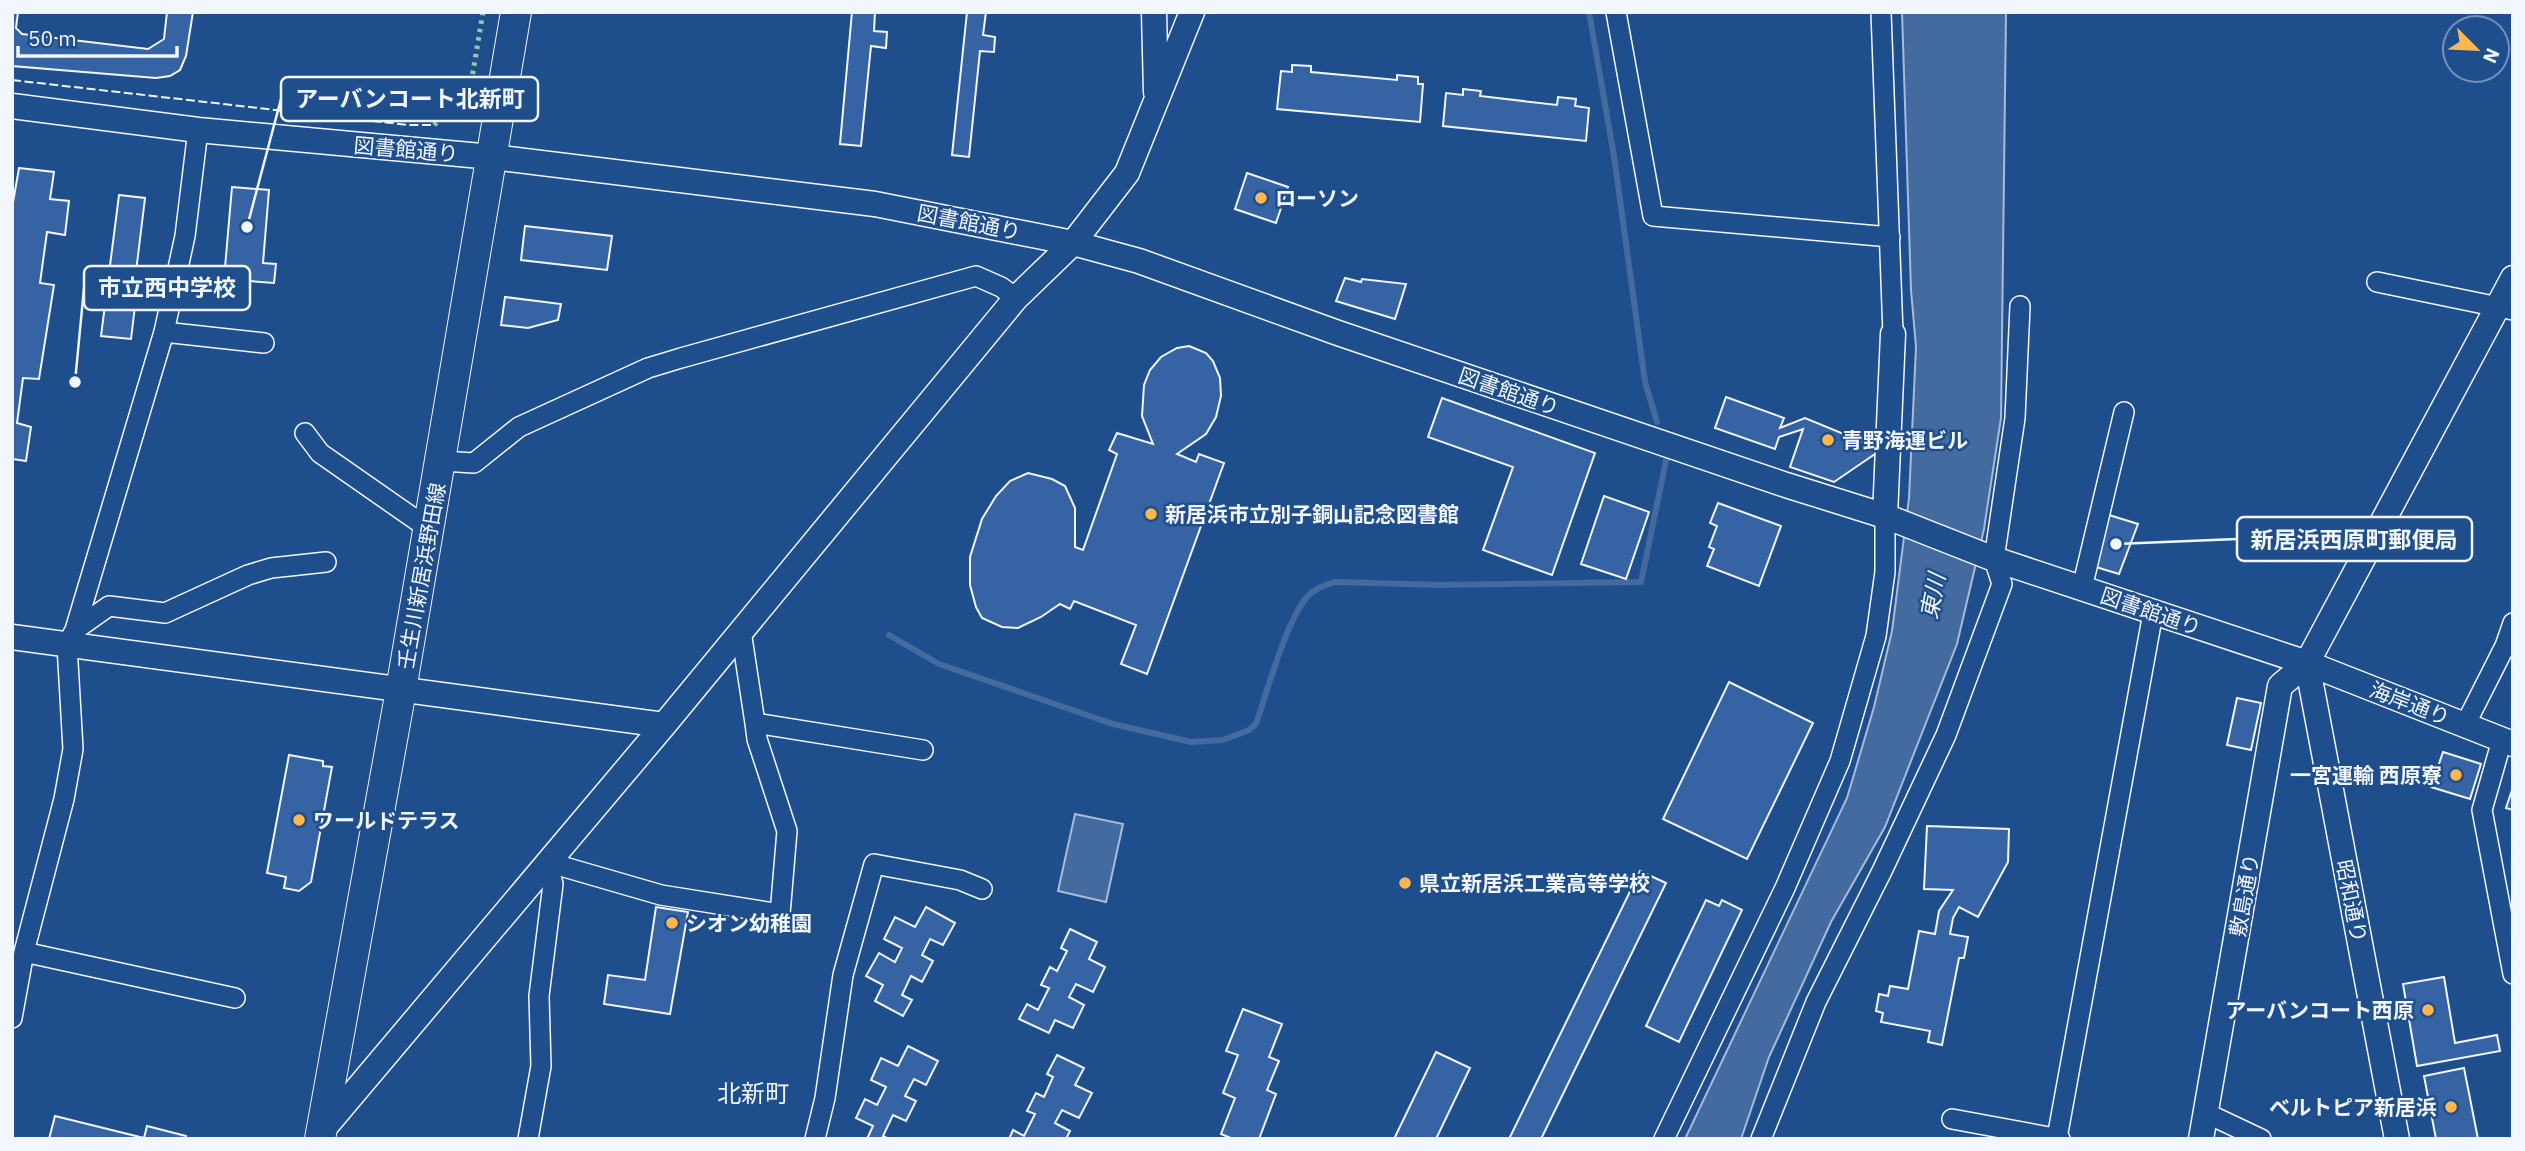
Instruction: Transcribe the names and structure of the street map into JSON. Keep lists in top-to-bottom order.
{
  "streets": {
    "main road": ["壬生川新居浜野田線"],
    "street": [
      "図書館通り",
      "海岸通り",
      "敷島通り",
      "昭和通り"
    ]
  },
  "crossings": [
    ["図書館通り", "壬生川新居浜野田線"],
    ["図書館通り", "海岸通り"],
    ["図書館通り", "敷島通り"],
    ["図書館通り", "昭和通り"],
    ["海岸通り", "敷島通り"],
    ["海岸通り", "昭和通り"],
    ["敷島通り", "昭和通り"]
  ],
  "districts": ["北新町"],
  "water": ["東川"],
  "places": [
    "ローソン",
    "アーバンコート北新町",
    "市立西中学校",
    "青野海運ビル",
    "新居浜市立別子銅山記念図書館",
    "新居浜西原町郵便局",
    "一宮運輸 西原寮",
    "ワールドテラス",
    "県立新居浜工業高等学校",
    "シオン幼稚園",
    "アーバンコート西原",
    "ベルトピア新居浜"
  ],
  "scale_bar": "50 m",
  "north": "bottom right"
}
